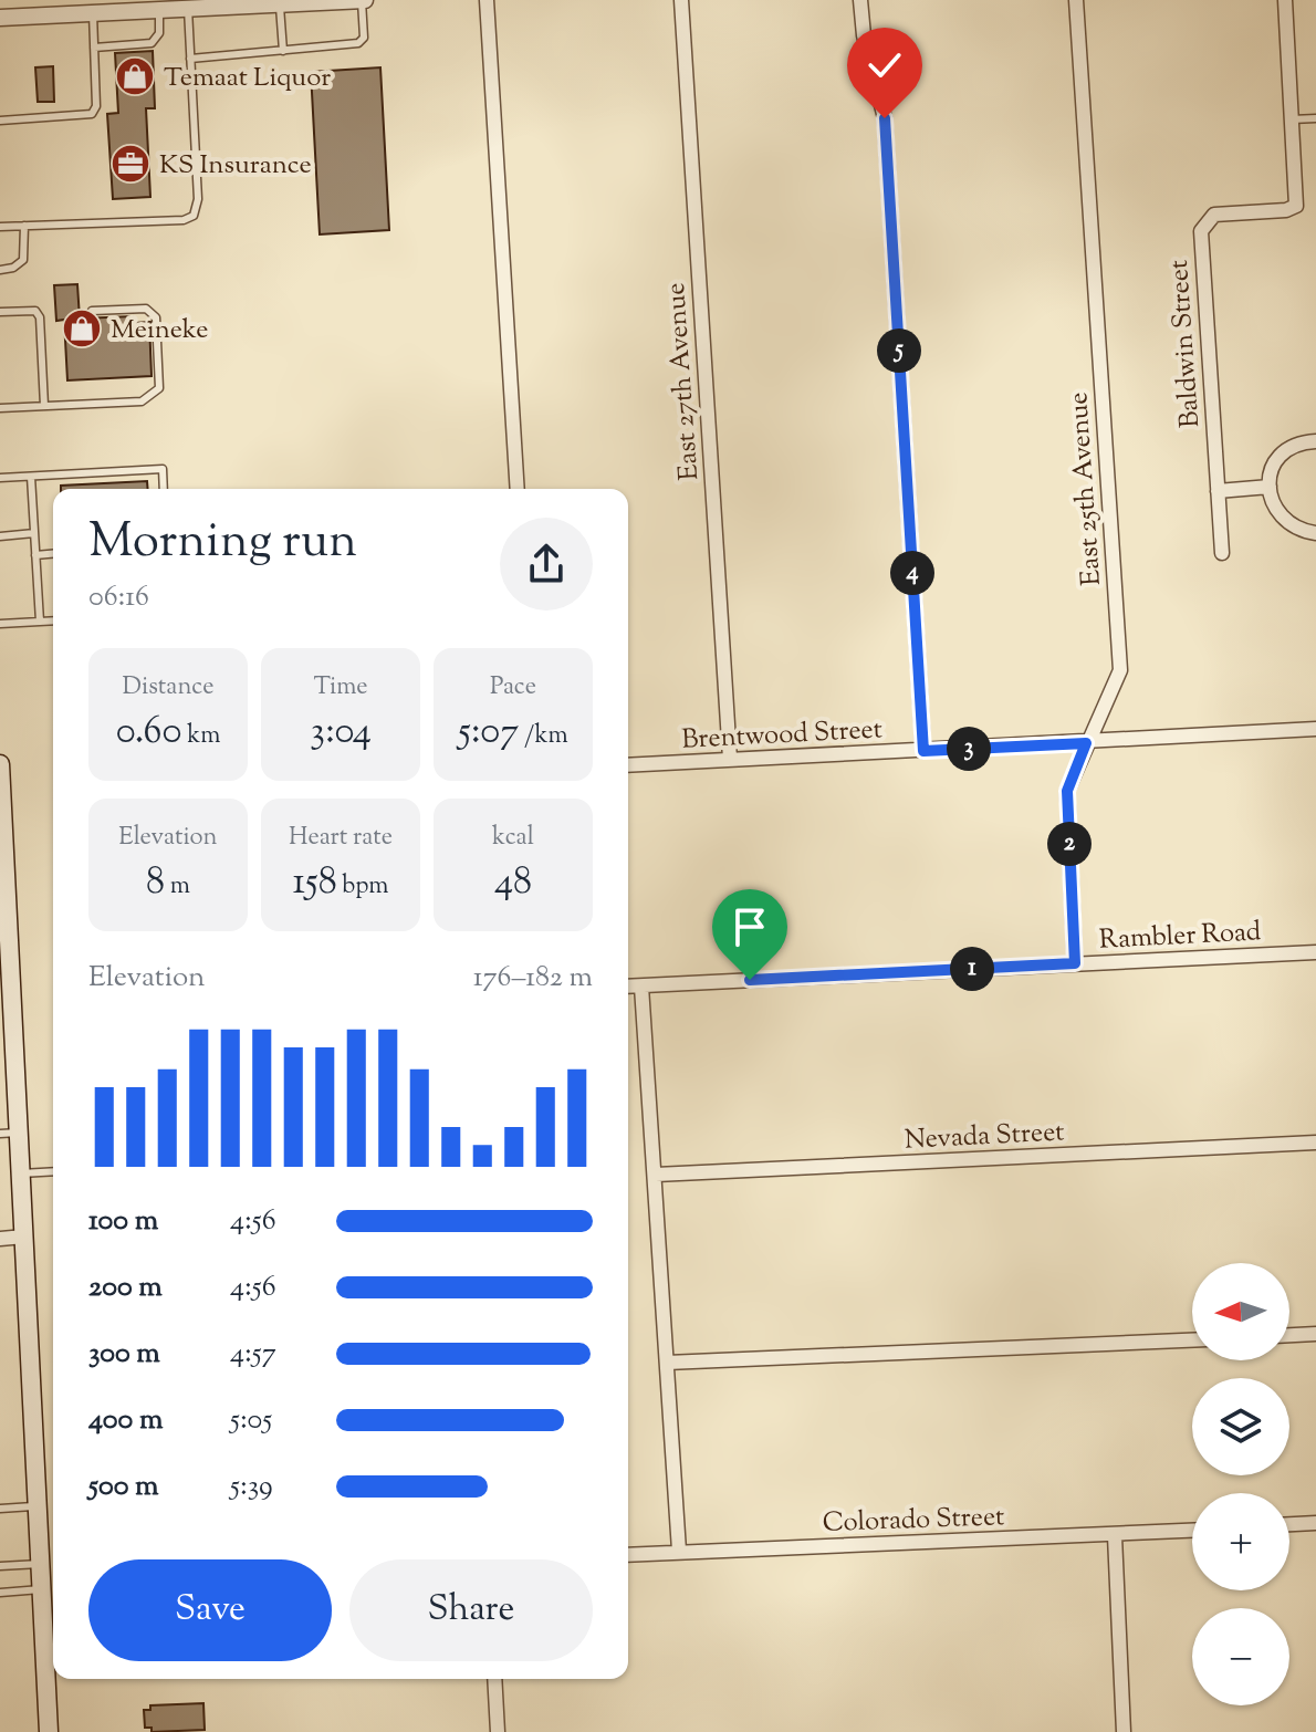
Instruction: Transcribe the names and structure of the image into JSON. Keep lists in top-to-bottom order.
{
  "streets": {
    "street": [
      "Baldwin Street",
      "East 27th Avenue",
      "East 25th Avenue",
      "Brentwood Street",
      "Rambler Road",
      "Nevada Street",
      "Colorado Street"
    ]
  },
  "crossings": [
    ["East 27th Avenue", "Brentwood Street"],
    ["East 25th Avenue", "Brentwood Street"],
    ["East 25th Avenue", "Rambler Road"]
  ],
  "places": {
    "shop": ["Temaat Liquor", "Meineke"],
    "office": ["KS Insurance"]
  },
  "north": "left",
  "page": {
    "pins": [
      "5",
      "4",
      "3",
      "2",
      "1"
    ],
    "heading": ["Morning run", "06:16"],
    "stats": [
      ["Distance", "0.60 km"],
      ["Time", "3:04"],
      ["Pace", "5:07 /km"],
      ["Elevation", "8 m"],
      ["Heart rate", "158 bpm"],
      ["kcal", "48"]
    ],
    "chart": ["Elevation", "176–182 m"],
    "list": [
      {
        "name": "100 m",
        "note": "4:56"
      },
      {
        "name": "200 m",
        "note": "4:56"
      },
      {
        "name": "300 m",
        "note": "4:57"
      },
      {
        "name": "400 m",
        "note": "5:05"
      },
      {
        "name": "500 m",
        "note": "5:39"
      }
    ],
    "map_buttons": ["+", "−"],
    "buttons": ["Save", "Share"]
  }
}
